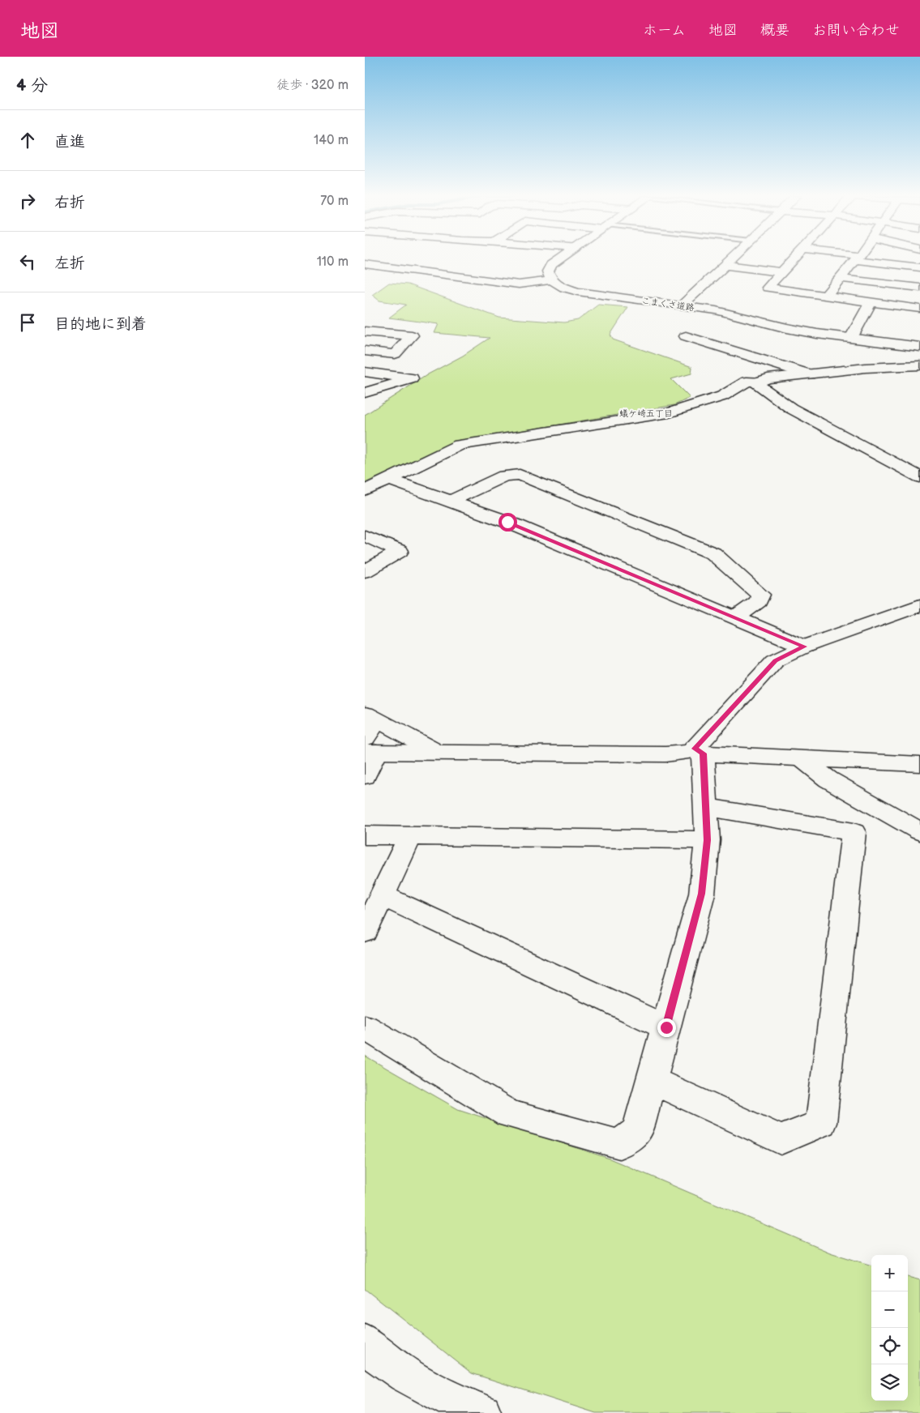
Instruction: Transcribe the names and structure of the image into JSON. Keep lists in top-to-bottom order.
{
  "streets": {
    "street": ["こまくさ道路"]
  },
  "districts": ["蟻ケ崎五丁目"],
  "page": {
    "header": "地図",
    "nav": [
      "ホーム",
      "地図",
      "概要",
      "お問い合わせ"
    ],
    "heading": ["4 分", "徒歩 · 320 m"],
    "list": [
      ["直進", "140 m"],
      ["右折", "70 m"],
      ["左折", "110 m"],
      "目的地に到着"
    ],
    "map_buttons": ["+", "−"]
  }
}
